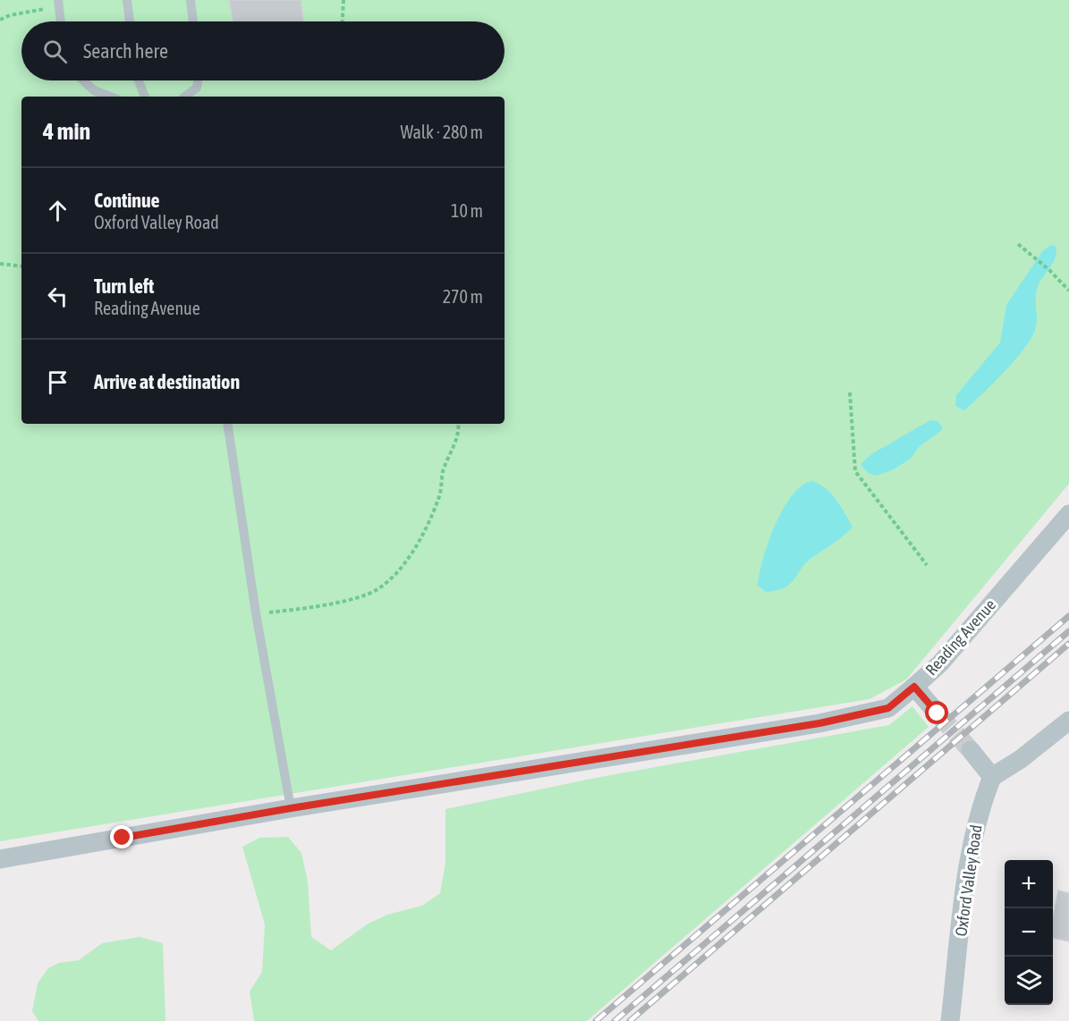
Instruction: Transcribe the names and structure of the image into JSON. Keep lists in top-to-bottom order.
{
  "streets": {
    "street": ["Reading Avenue", "Oxford Valley Road"]
  },
  "page": {
    "search": "Search here",
    "heading": ["4 min", "Walk · 280 m"],
    "list": [
      ["Continue", "Oxford Valley Road", "10 m"],
      ["Turn left", "Reading Avenue", "270 m"],
      "Arrive at destination"
    ],
    "map_buttons": ["+", "−"]
  }
}
